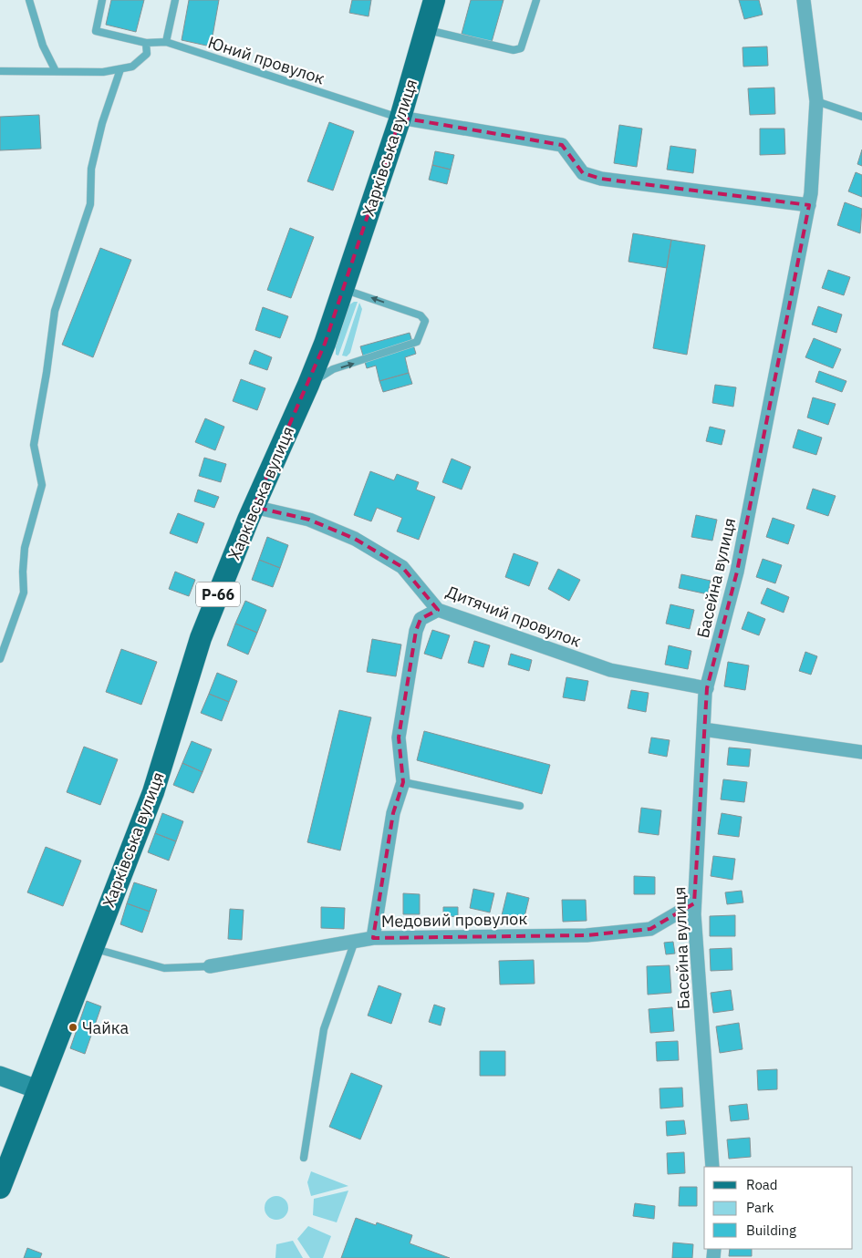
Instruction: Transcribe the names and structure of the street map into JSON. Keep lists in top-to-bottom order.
{
  "streets": {
    "main road": ["Харківська вулиця", "Р-66"],
    "street": ["Басейна вулиця", "Дитячий провулок", "Медовий провулок"],
    "lane": ["Юний провулок"]
  },
  "crossings": [
    ["Юний провулок", "Харківська вулиця"],
    ["Харківська вулиця", "Дитячий провулок"],
    ["Басейна вулиця", "Дитячий провулок"],
    ["Басейна вулиця", "Медовий провулок"]
  ],
  "places": ["Чайка"],
  "legend": ["Road", "Park", "Building"]
}
